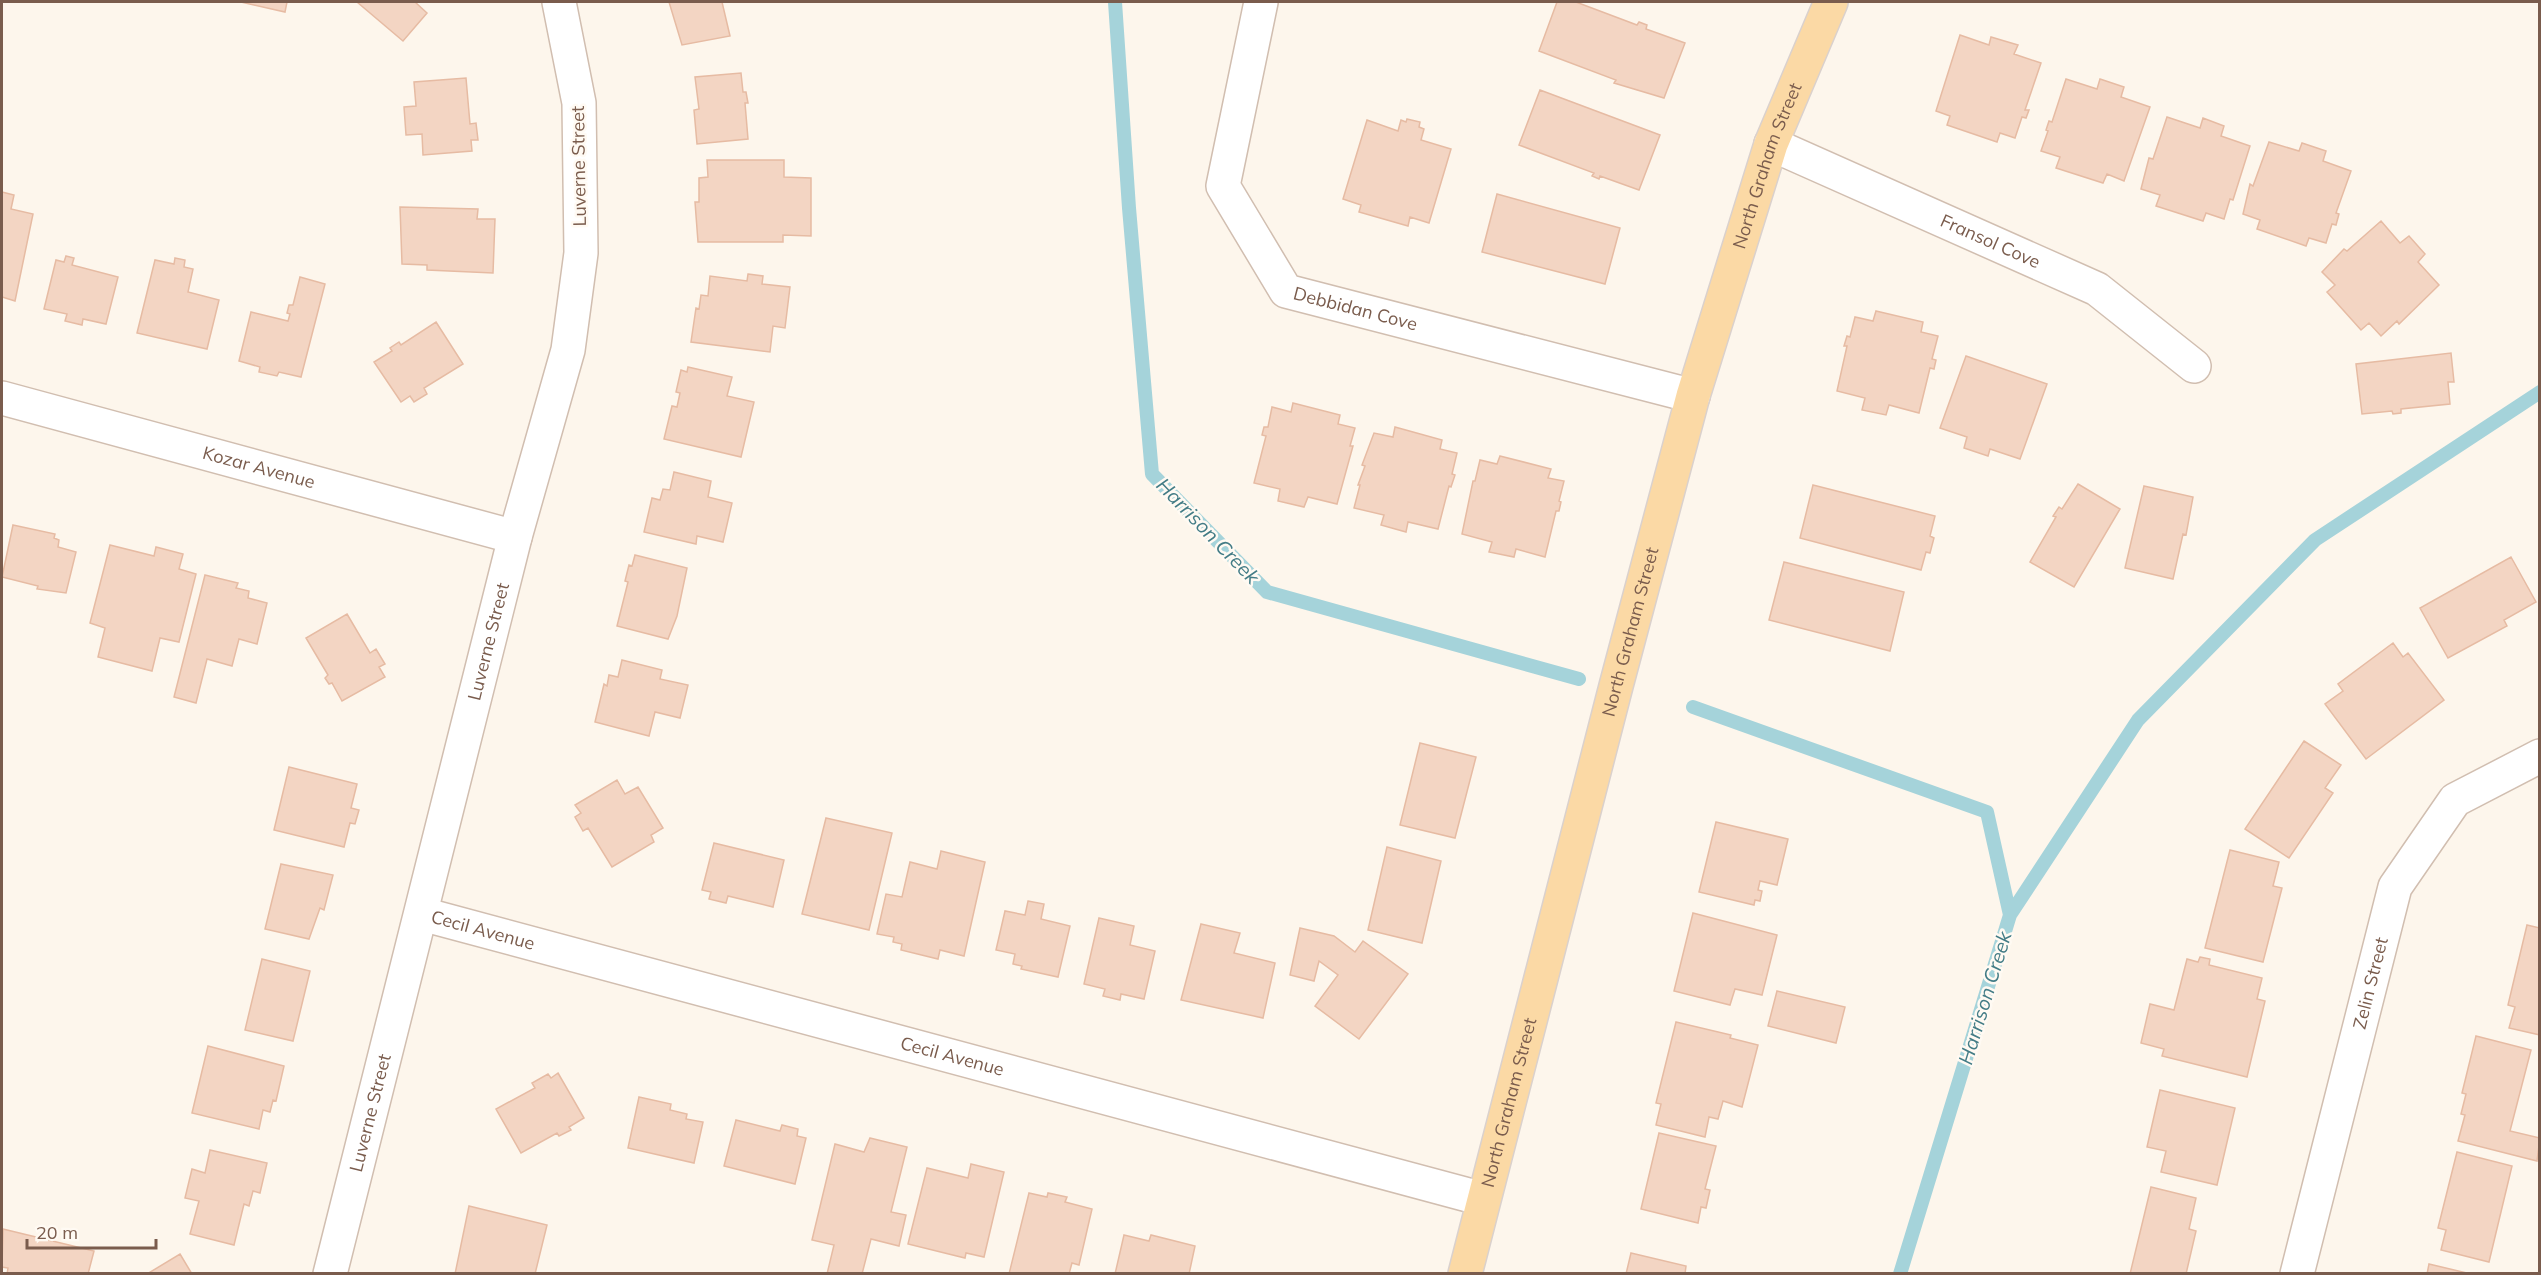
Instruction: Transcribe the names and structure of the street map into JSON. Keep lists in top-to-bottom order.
{
  "streets": {
    "main road": ["North Graham Street"],
    "street": [
      "Luverne Street",
      "Fransol Cove",
      "Debbidan Cove",
      "Kozar Avenue",
      "Cecil Avenue",
      "Zelin Street"
    ]
  },
  "crossings": [
    ["Luverne Street", "Kozar Avenue"],
    ["Luverne Street", "Cecil Avenue"],
    ["North Graham Street", "Fransol Cove"],
    ["North Graham Street", "Debbidan Cove"],
    ["North Graham Street", "Cecil Avenue"]
  ],
  "water": ["Harrison Creek"],
  "scale_bar": "20 m"
}
